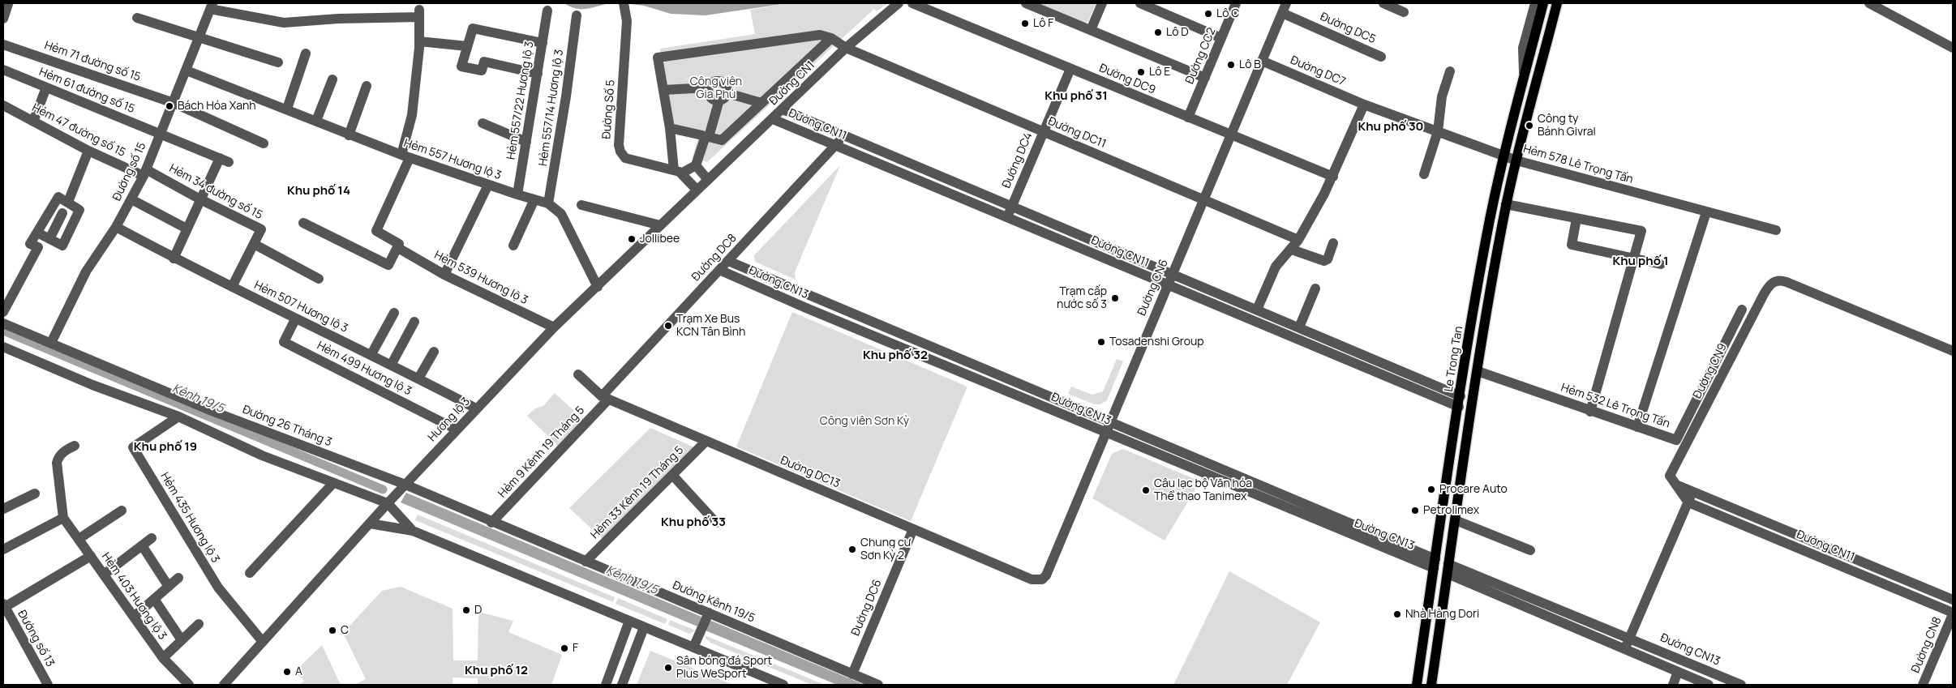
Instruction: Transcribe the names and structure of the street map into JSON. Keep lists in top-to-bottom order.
{
  "streets": {
    "main road": ["Le Trong Tan"],
    "street": [
      "Đường DC5",
      "Đường CC2",
      "Hẻm 71 đường số 15",
      "Đường DC7",
      "Đường DC9",
      "Đường CN1",
      "Hẻm 61 đường số 15",
      "Hẻm 557/22 Hương lộ 3",
      "Hẻm 557/14 Hương lộ 3",
      "Đường Số 5",
      "Đường CN11",
      "Hẻm 47 đường số 15",
      "Đường DC11",
      "Hẻm 557 Hương lộ 3",
      "Đường DC4",
      "Hẻm 578 Lê Trọng Tấn",
      "Đường số 15",
      "Hẻm 34 đường số 15",
      "Đường DC8",
      "Hẻm 539 Hương lộ 3",
      "Đường CN13",
      "Đường CN6",
      "Hẻm 507 Hương lộ 3",
      "Hẻm 499 Hương lộ 3",
      "Đường CN9",
      "Hẻm 532 Lê Trọng Tấn",
      "Hương lộ 3",
      "Đường 26 Tháng 3",
      "Hẻm 9 Kênh 19 Tháng 5",
      "Đường DC13",
      "Hẻm 33 Kênh 19 Tháng 5",
      "Hẻm 435 Hương lộ 3",
      "Hẻm 403 Hương lộ 3",
      "Đường Kênh 19/5",
      "Đường DC6",
      "Đường số 13",
      "Đường CN8"
    ]
  },
  "crossings": [
    ["Đường DC5", "Đường CN6"],
    ["Đường CC2", "Đường DC9"],
    ["Hẻm 71 đường số 15", "Đường số 15"],
    ["Đường DC7", "Hẻm 578 Lê Trọng Tấn"],
    ["Đường DC7", "Đường CN6"],
    ["Đường DC9", "Đường DC4"],
    ["Đường DC9", "Đường CN6"],
    ["Đường CN1", "Đường CN11"],
    ["Đường CN1", "Đường DC11"],
    ["Đường CN1", "Hương lộ 3"],
    ["Hẻm 61 đường số 15", "Đường số 15"],
    ["Hẻm 61 đường số 15", "Hẻm 34 đường số 15"],
    ["Hẻm 557/22 Hương lộ 3", "Hẻm 557 Hương lộ 3"],
    ["Hẻm 557/14 Hương lộ 3", "Hẻm 557 Hương lộ 3"],
    ["Đường CN11", "Đường DC4"],
    ["Đường CN11", "Đường DC8"],
    ["Đường CN11", "Đường CN6"],
    ["Đường CN11", "Le Trong Tan"],
    ["Đường CN11", "Đường CN9"],
    ["Đường CN11", "Đường CN8"],
    ["Hẻm 47 đường số 15", "Đường số 15"],
    ["Hẻm 47 đường số 15", "Hẻm 34 đường số 15"],
    ["Đường DC11", "Đường DC4"],
    ["Đường DC11", "Đường CN6"],
    ["Hẻm 557 Hương lộ 3", "Đường số 15"],
    ["Hẻm 557 Hương lộ 3", "Hẻm 539 Hương lộ 3"],
    ["Hẻm 557 Hương lộ 3", "Hương lộ 3"],
    ["Hẻm 578 Lê Trọng Tấn", "Le Trong Tan"],
    ["Đường số 15", "Hẻm 34 đường số 15"],
    ["Đường số 15", "Hẻm 507 Hương lộ 3"],
    ["Đường số 15", "Đường 26 Tháng 3"],
    ["Hẻm 34 đường số 15", "Hẻm 507 Hương lộ 3"],
    ["Đường DC8", "Đường CN13"],
    ["Đường DC8", "Hẻm 9 Kênh 19 Tháng 5"],
    ["Đường DC8", "Đường DC13"],
    ["Hẻm 539 Hương lộ 3", "Hương lộ 3"],
    ["Đường CN13", "Đường CN6"],
    ["Đường CN13", "Le Trong Tan"],
    ["Đường CN6", "Đường DC13"],
    ["Hẻm 507 Hương lộ 3", "Hẻm 499 Hương lộ 3"],
    ["Hẻm 507 Hương lộ 3", "Hương lộ 3"],
    ["Hẻm 499 Hương lộ 3", "Hương lộ 3"],
    ["Hương lộ 3", "Đường 26 Tháng 3"],
    ["Hương lộ 3", "Hẻm 435 Hương lộ 3"],
    ["Hương lộ 3", "Đường Kênh 19/5"],
    ["Đường 26 Tháng 3", "Hẻm 435 Hương lộ 3"],
    ["Đường 26 Tháng 3", "Đường Kênh 19/5"],
    ["Hẻm 9 Kênh 19 Tháng 5", "Đường DC13"],
    ["Hẻm 9 Kênh 19 Tháng 5", "Đường Kênh 19/5"],
    ["Đường DC13", "Hẻm 33 Kênh 19 Tháng 5"],
    ["Đường DC13", "Đường DC6"],
    ["Hẻm 33 Kênh 19 Tháng 5", "Đường Kênh 19/5"],
    ["Đường Kênh 19/5", "Đường DC6"]
  ],
  "districts": [
    "Khu phố 31",
    "Khu phố 30",
    "Khu phố 14",
    "Khu phố 1",
    "Khu phố 32",
    "Khu phố 19",
    "Khu phố 33",
    "Khu phố 12"
  ],
  "water": ["Kênh 19/5"],
  "parks": ["Công viên Gia Phú", "Công viên Sơn Kỳ"],
  "places": [
    "Lô C",
    "Lô F",
    "Lô D",
    "Lô B",
    "Lô E",
    "Bách Hóa Xanh",
    "Công ty Bánh Givral",
    "Jollibee",
    "Trạm cấp nước số 3",
    "Trạm Xe Bus KCN Tân Bình",
    "Tosadenshi Group",
    "Procare Auto",
    "Câu lạc bộ Văn hóa Thể thao Tanimex",
    "Petrolimex",
    "Chung cư Sơn Kỳ 2",
    "D",
    "Nhà Hàng Dori",
    "C",
    "F",
    "Sân bóng đá Sport Plus WeSport",
    "A"
  ]
}
